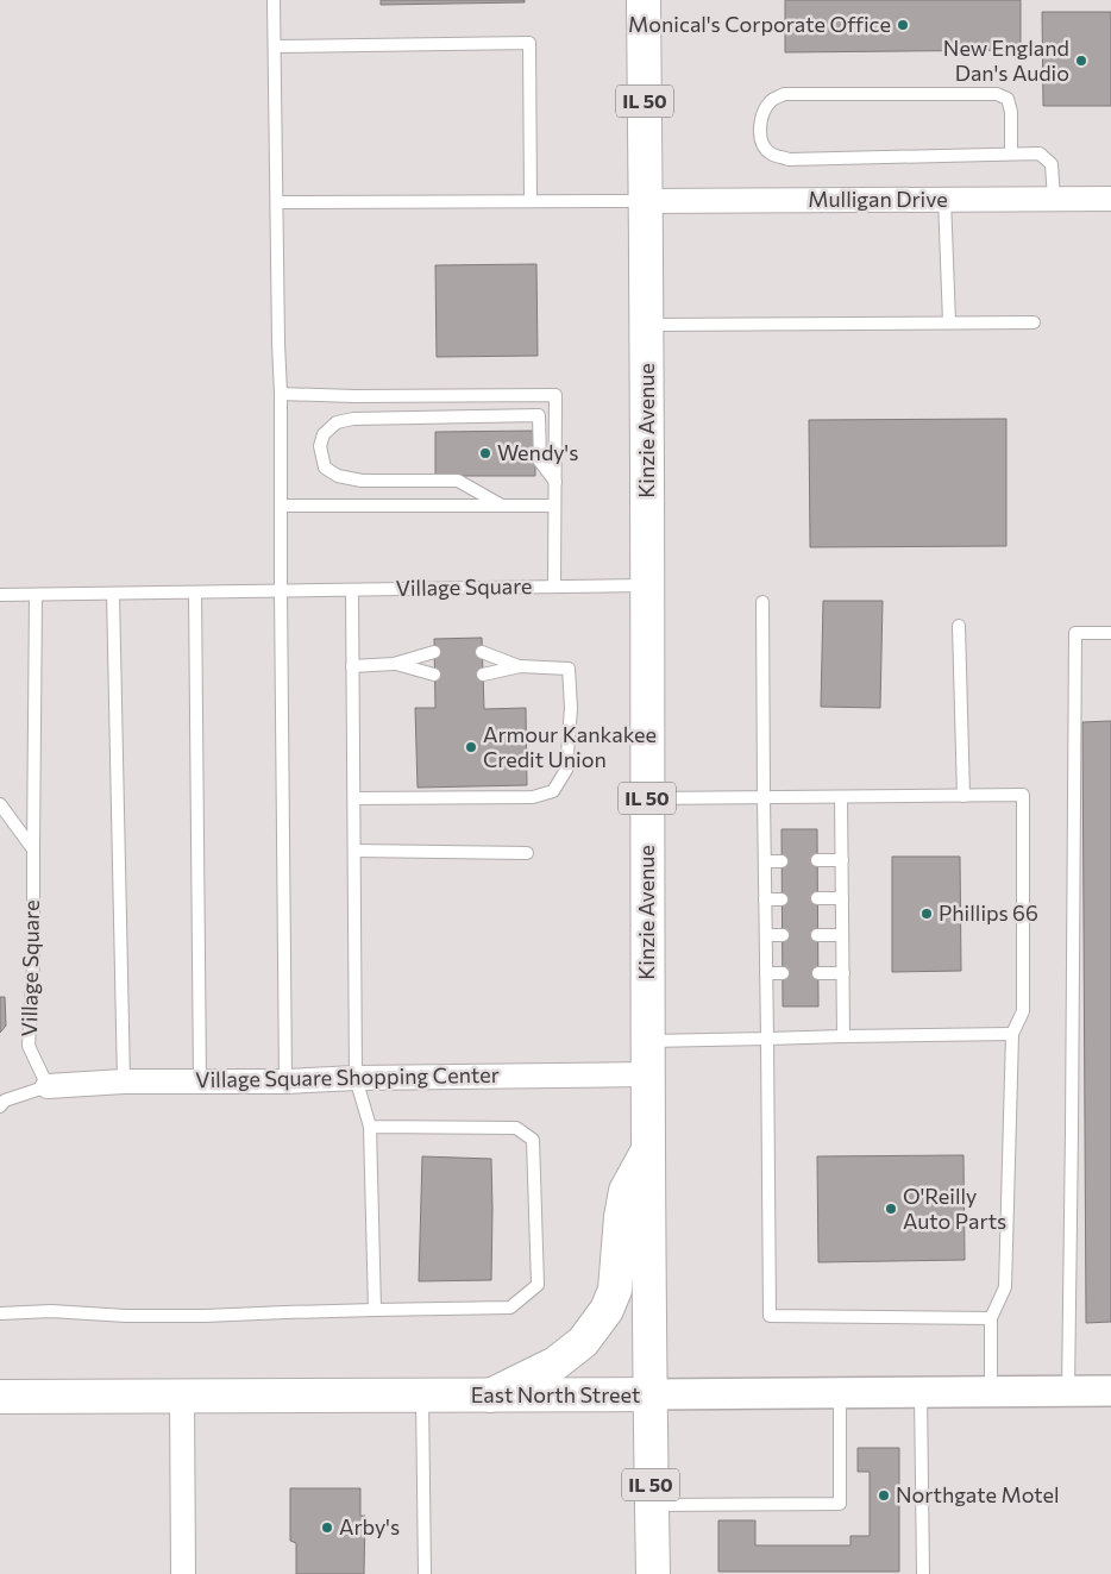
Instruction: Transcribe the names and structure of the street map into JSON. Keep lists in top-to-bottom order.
{
  "streets": {
    "main road": ["IL 50", "Kinzie Avenue", "East North Street"],
    "street": ["Mulligan Drive", "Village Square Shopping Center"],
    "lane": ["Village Square"]
  },
  "crossings": [
    ["Mulligan Drive", "Kinzie Avenue"],
    ["Kinzie Avenue", "Village Square"],
    ["Kinzie Avenue", "Village Square Shopping Center"],
    ["Kinzie Avenue", "East North Street"],
    ["Village Square", "Village Square Shopping Center"]
  ],
  "places": [
    "Monical's Corporate Office",
    "New England Dan's Audio",
    "Wendy's",
    "Armour Kankakee Credit Union",
    "Phillips 66",
    "O'Reilly Auto Parts",
    "Northgate Motel",
    "Arby's"
  ]
}
